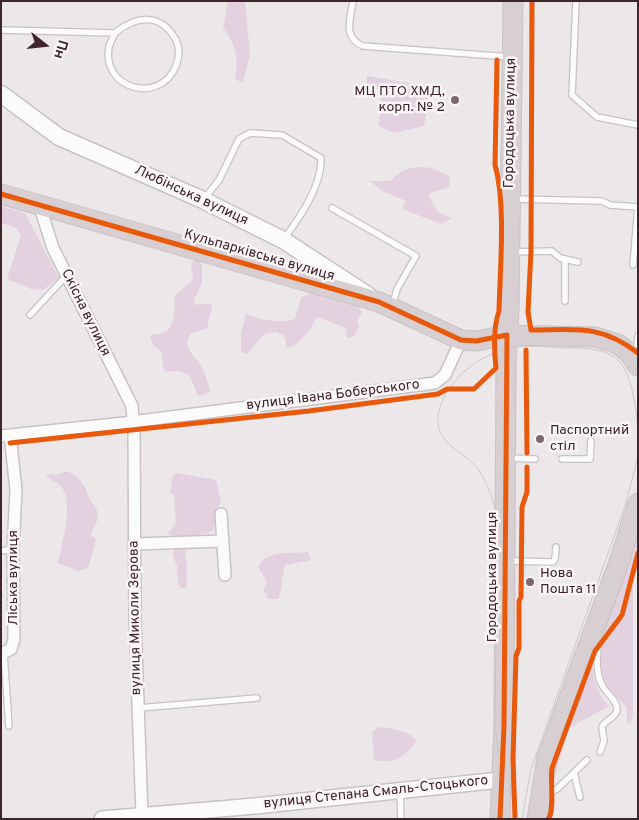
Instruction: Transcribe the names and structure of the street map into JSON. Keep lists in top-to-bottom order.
{
  "streets": {
    "main road": ["Городоцька вулиця", "Любінська вулиця", "Кульпарківська вулиця"],
    "street": [
      "Скісна вулиця",
      "вулиця Івана Боберського",
      "Ліська вулиця",
      "вулиця Миколи Зерова",
      "вулиця Степана Смаль-Стоцького"
    ]
  },
  "crossings": [
    ["Городоцька вулиця", "Кульпарківська вулиця"],
    ["Городоцька вулиця", "вулиця Степана Смаль-Стоцького"],
    ["Любінська вулиця", "Кульпарківська вулиця"],
    ["Кульпарківська вулиця", "Скісна вулиця"],
    ["Кульпарківська вулиця", "вулиця Івана Боберського"],
    ["Скісна вулиця", "вулиця Івана Боберського"],
    ["Скісна вулиця", "вулиця Миколи Зерова"],
    ["вулиця Івана Боберського", "Ліська вулиця"],
    ["вулиця Івана Боберського", "вулиця Миколи Зерова"],
    ["вулиця Миколи Зерова", "вулиця Степана Смаль-Стоцького"]
  ],
  "places": ["МЦ ПТО ХМД, корп. № 2", "Паспортний стіл", "Нова Пошта 11"],
  "north": "right"
}
